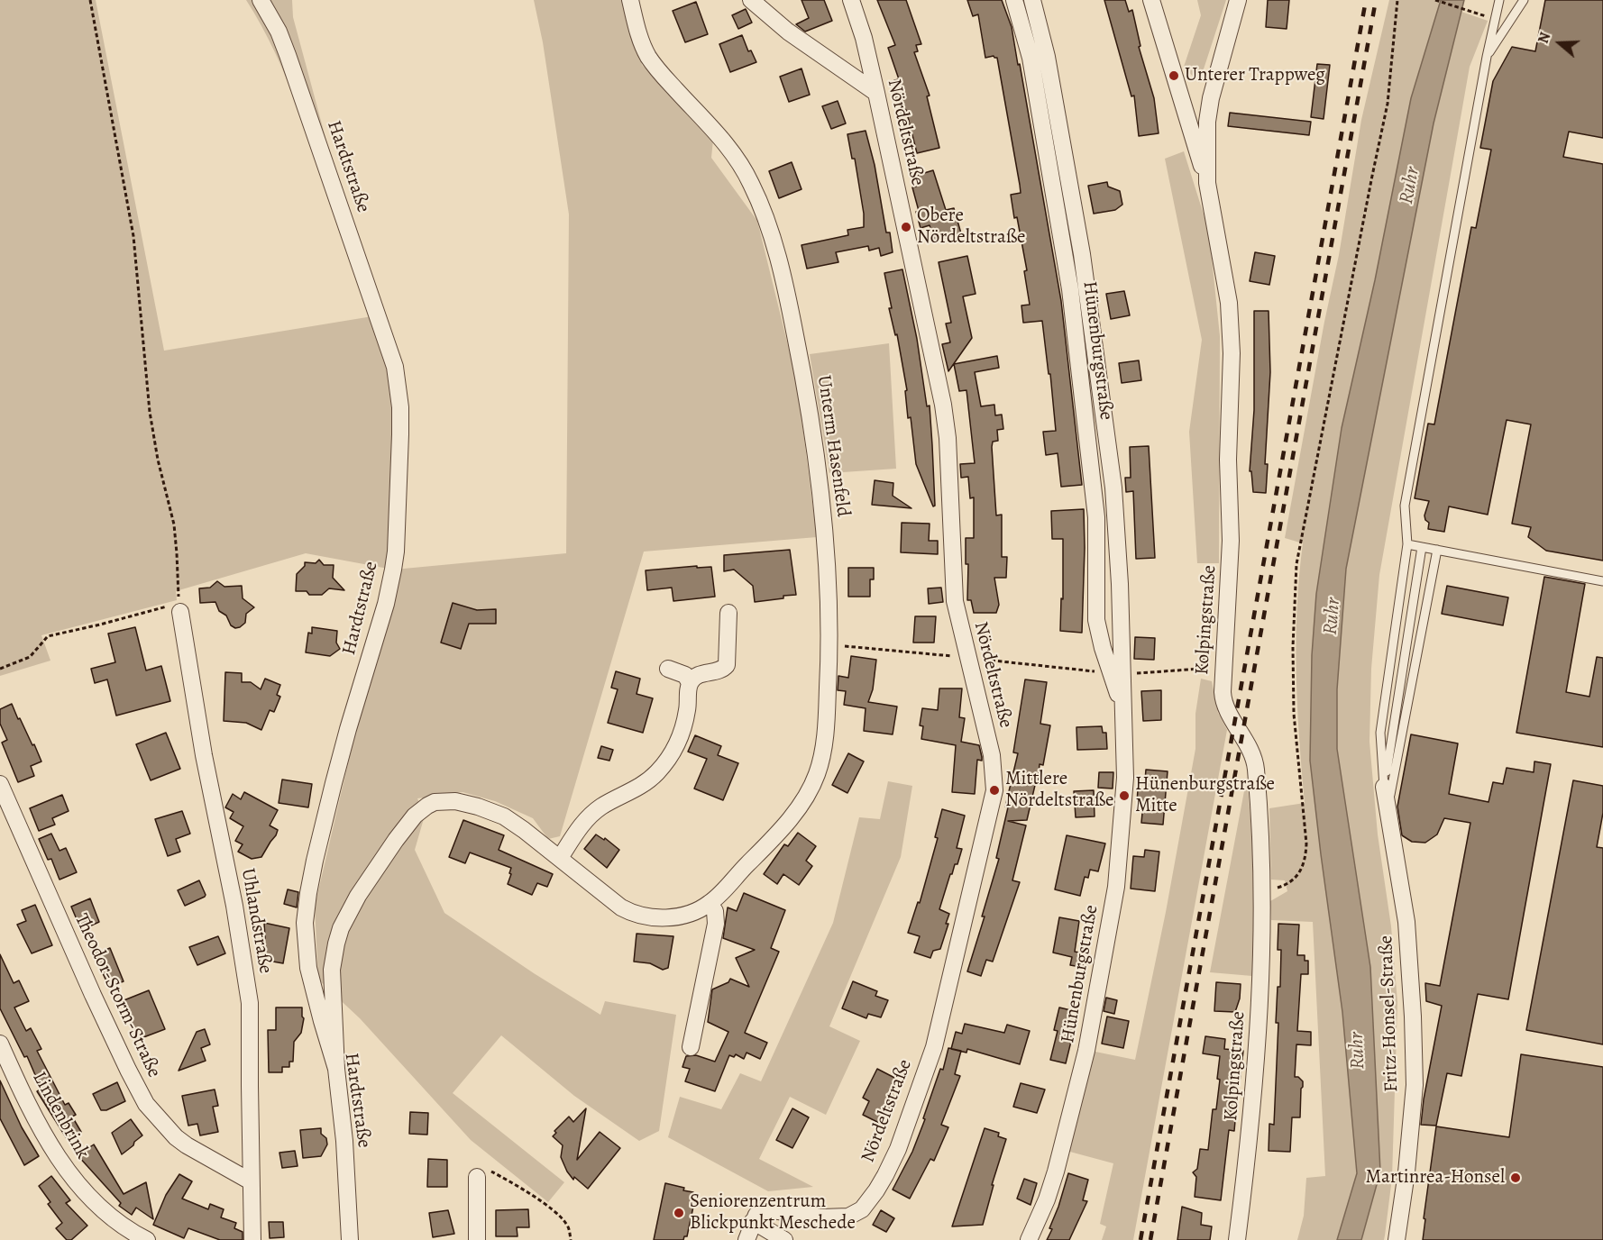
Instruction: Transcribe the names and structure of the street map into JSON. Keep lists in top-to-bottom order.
{
  "streets": {
    "street": [
      "Nördeltstraße",
      "Hardtstraße",
      "Hünenburgstraße",
      "Unterm Hasenfeld",
      "Kolpingstraße",
      "Uhlandstraße",
      "Theodor-Storm-Straße",
      "Fritz-Honsel-Straße",
      "Lindenbrink"
    ]
  },
  "crossings": [
    ["Hardtstraße", "Unterm Hasenfeld"],
    ["Uhlandstraße", "Theodor-Storm-Straße"]
  ],
  "water": ["Ruhr"],
  "places": [
    "Unterer Trappweg",
    "Obere Nördeltstraße",
    "Mittlere Nördeltstraße",
    "Hünenburgstraße Mitte",
    "Martinrea-Honsel",
    "Seniorenzentrum Blickpunkt Meschede"
  ],
  "north": "left"
}
